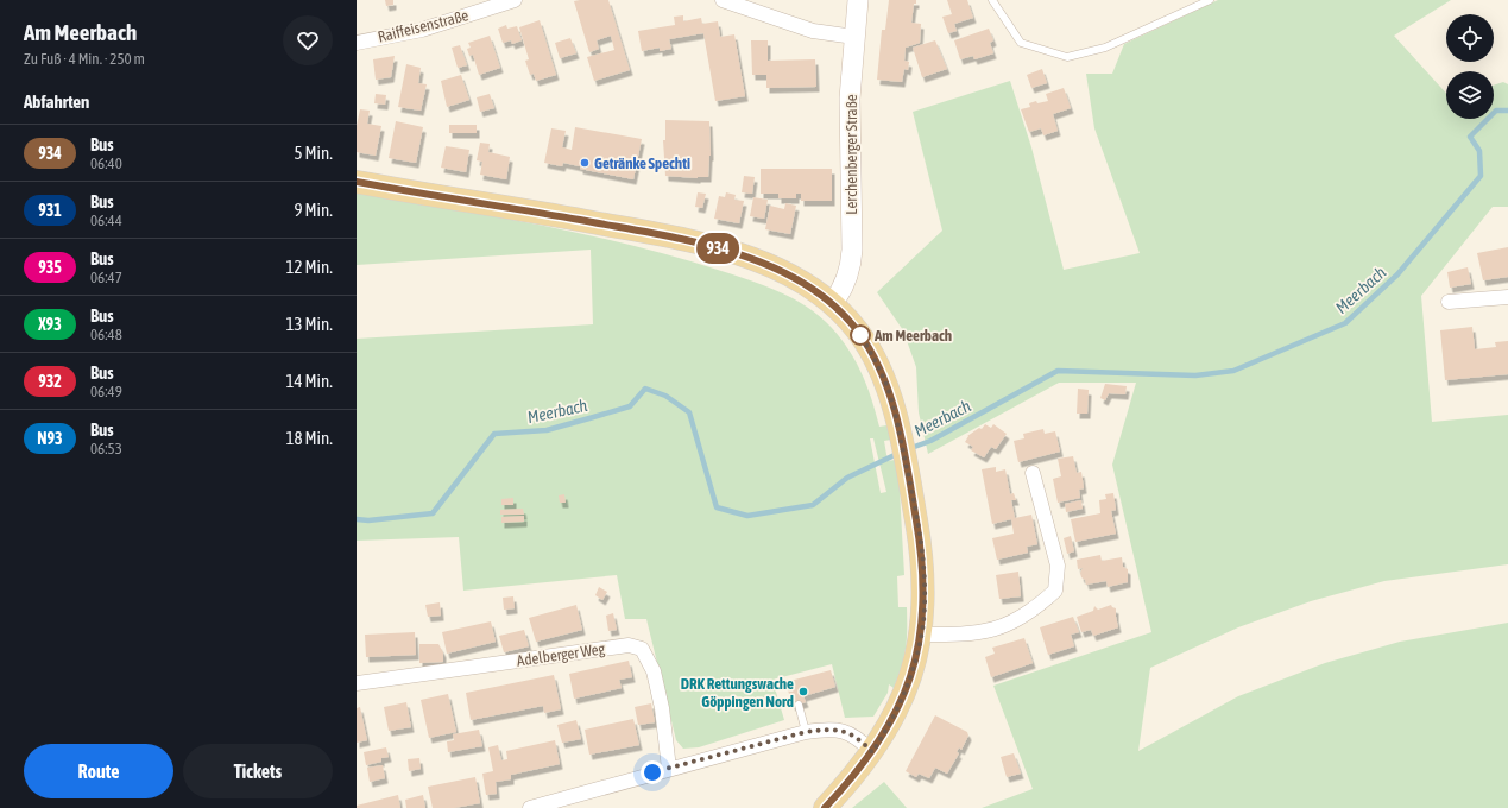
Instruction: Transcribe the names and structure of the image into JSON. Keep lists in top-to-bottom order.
{
  "streets": {
    "street": ["Raiffeisenstraße", "Lerchenberger Straße", "Adelberger Weg"]
  },
  "water": ["Meerbach"],
  "places": ["Getränke Spechti", "Am Meerbach", "DRK Rettungswache Göppingen Nord"],
  "lines": ["bus line 934"],
  "page": {
    "heading": [
      ["Am Meerbach", "Zu Fuß · 4 Min. · 250 m"],
      "Abfahrten"
    ],
    "on_map": "934",
    "list": [
      {
        "mark": "934",
        "name": "Bus",
        "note": "06:40",
        "value": "5 Min."
      },
      {
        "mark": "931",
        "name": "Bus",
        "note": "06:44",
        "value": "9 Min."
      },
      {
        "mark": "935",
        "name": "Bus",
        "note": "06:47",
        "value": "12 Min."
      },
      {
        "mark": "X93",
        "name": "Bus",
        "note": "06:48",
        "value": "13 Min."
      },
      {
        "mark": "932",
        "name": "Bus",
        "note": "06:49",
        "value": "14 Min."
      },
      {
        "mark": "N93",
        "name": "Bus",
        "note": "06:53",
        "value": "18 Min."
      }
    ],
    "buttons": ["Route", "Tickets"]
  }
}
